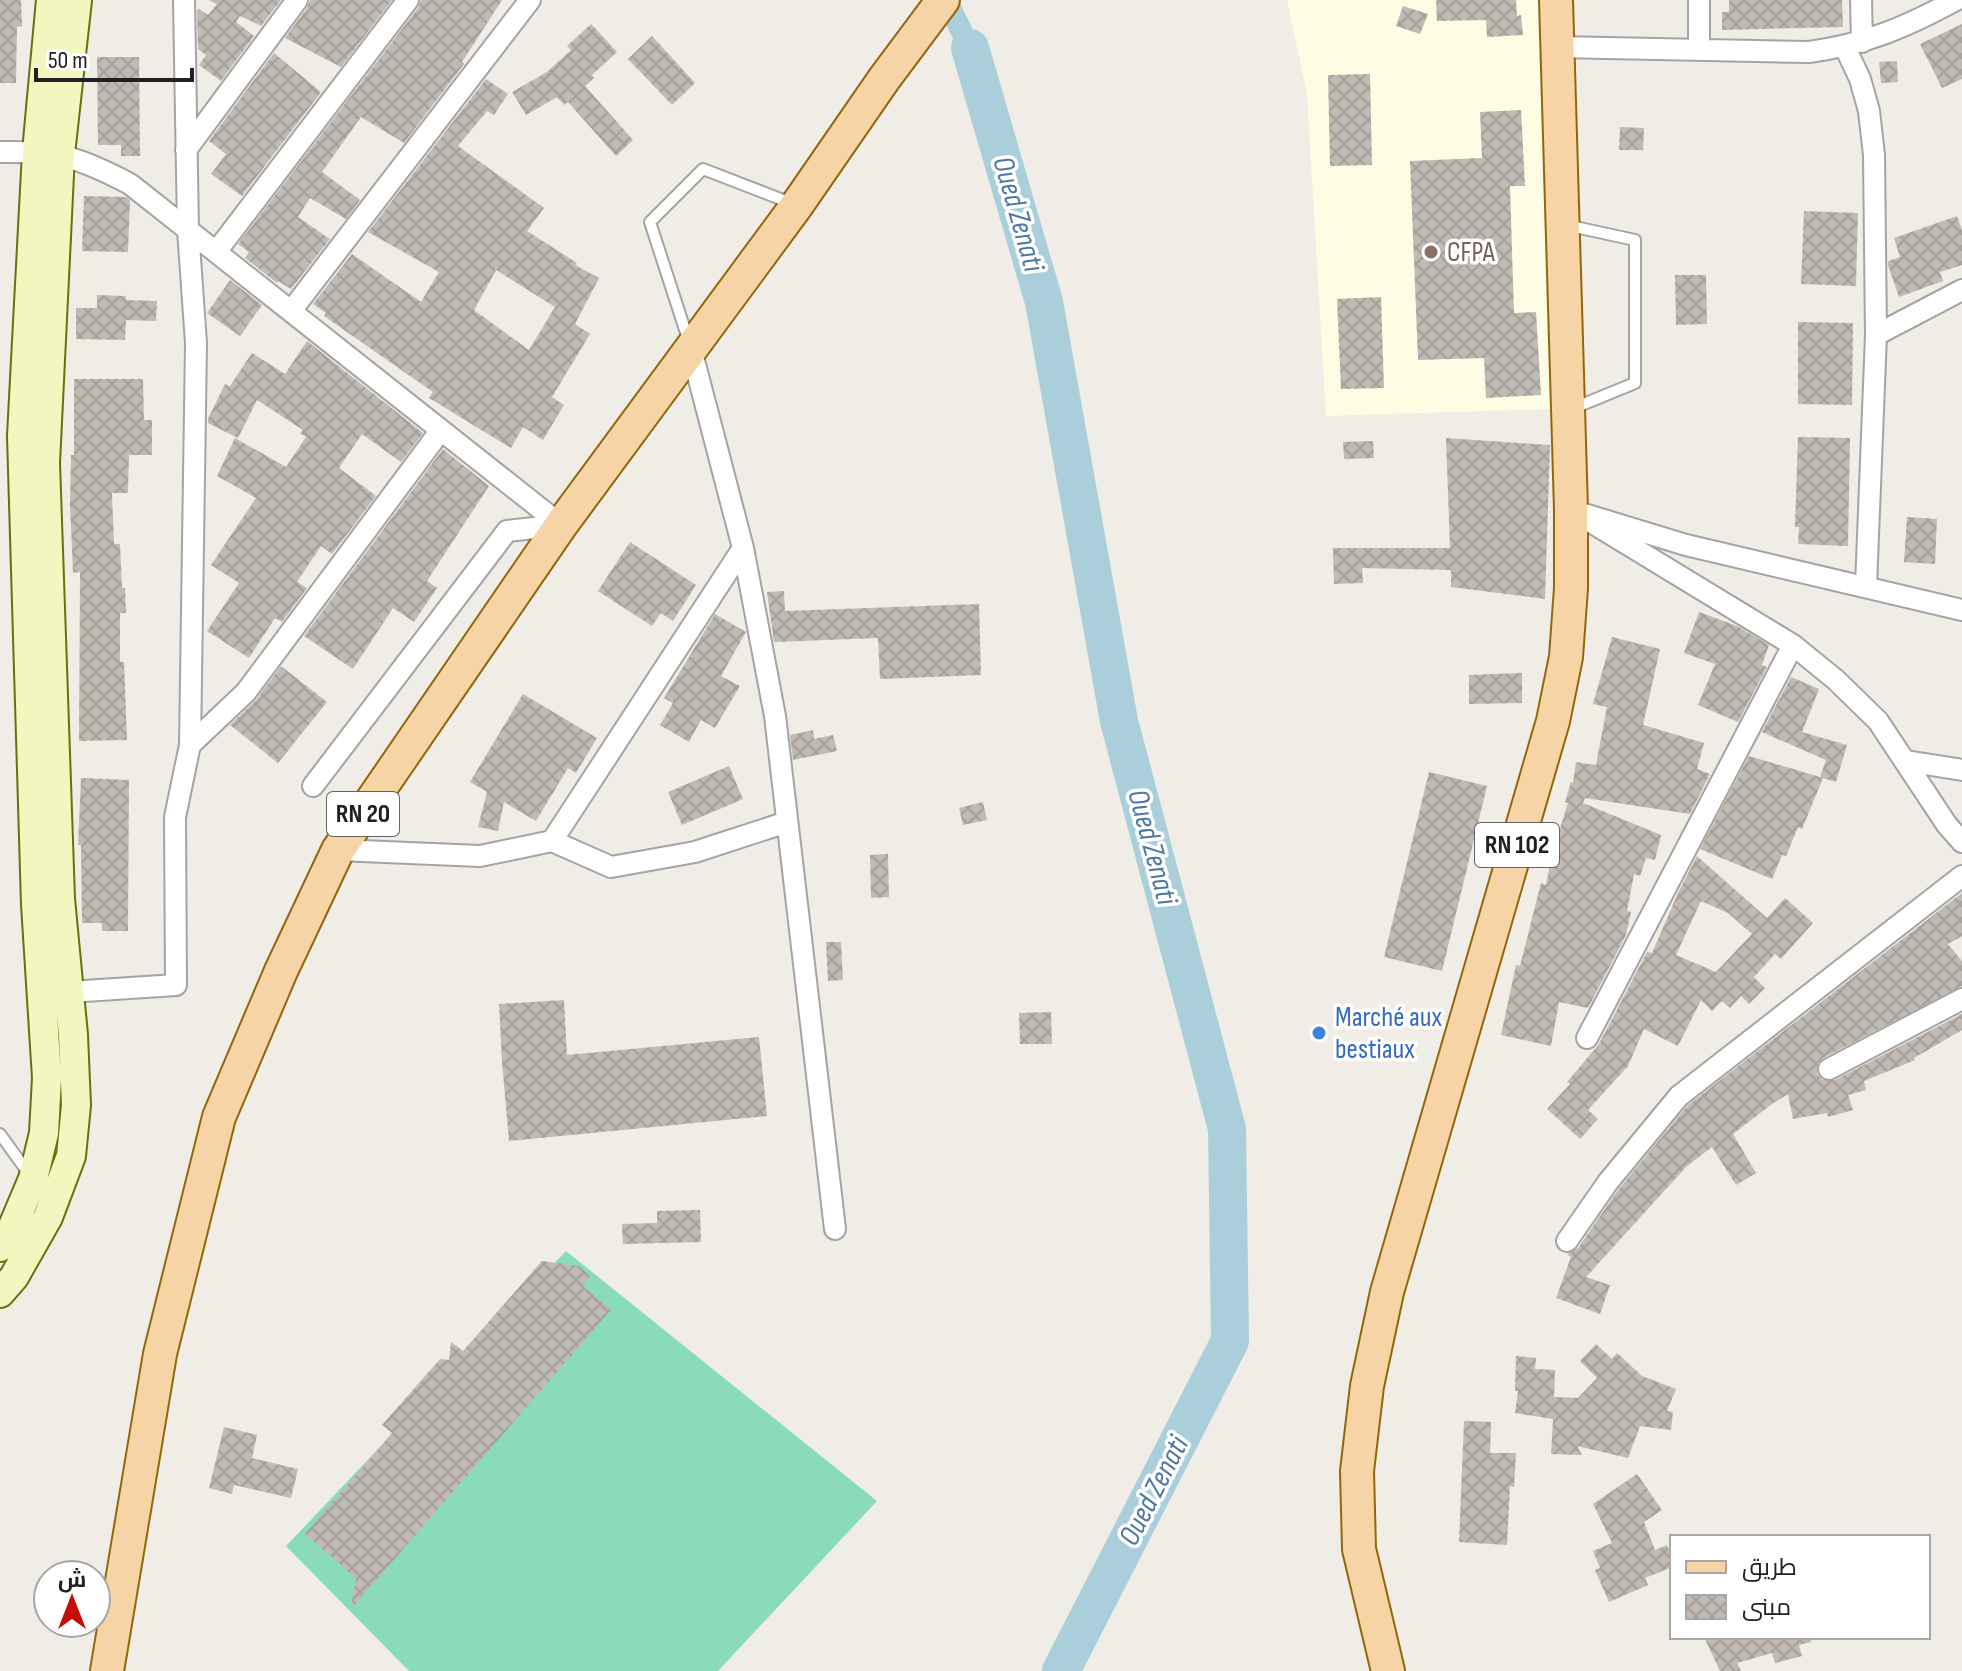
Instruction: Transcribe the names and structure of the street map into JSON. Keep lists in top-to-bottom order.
{
  "streets": {
    "main road": ["RN 20", "RN 102"]
  },
  "water": ["Oued Zenati"],
  "places": ["CFPA", "Marché aux bestiaux"],
  "legend": ["طريق", "مبنى"],
  "scale_bar": "50 m",
  "north": "top"
}
